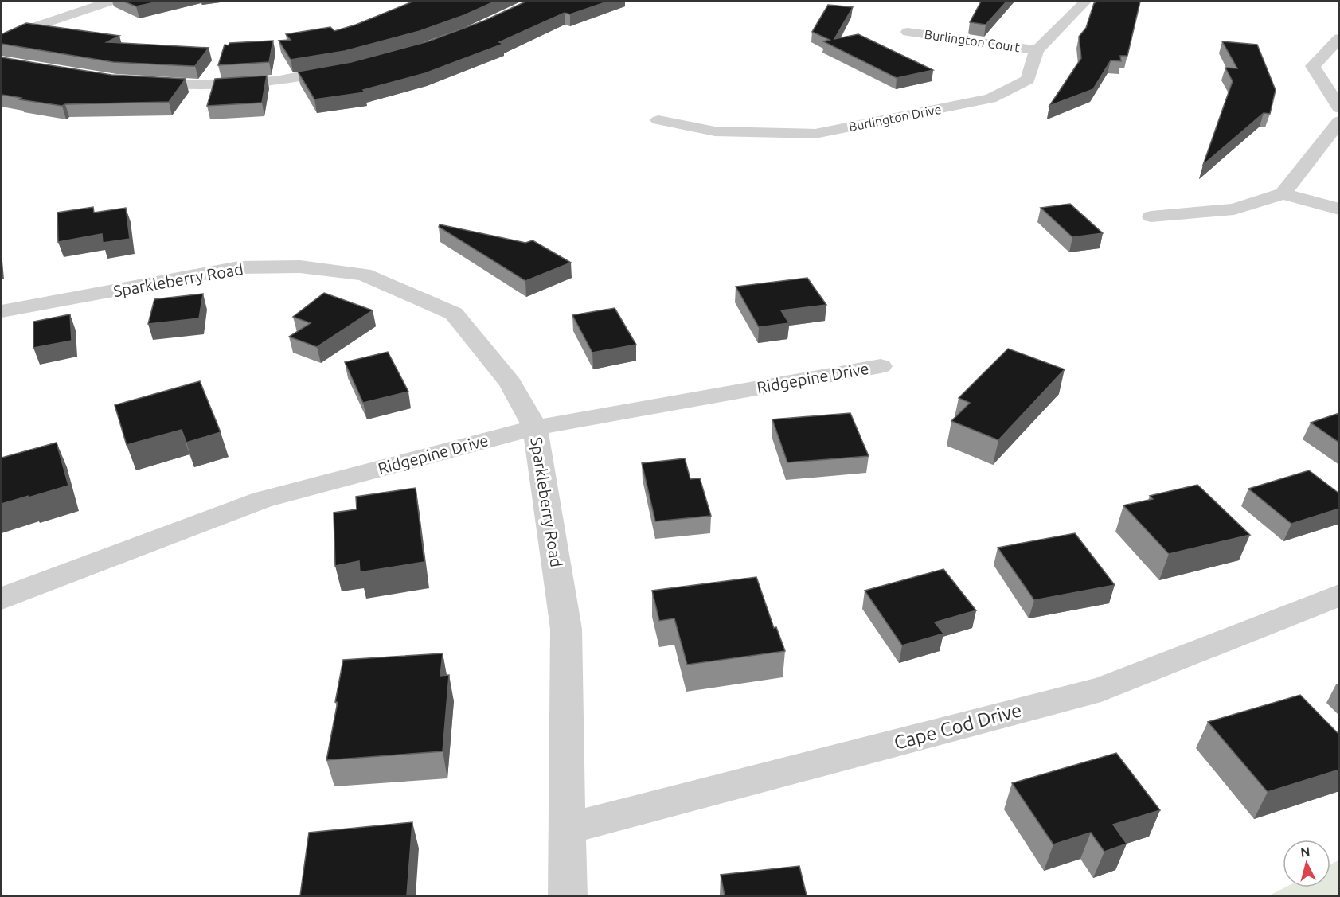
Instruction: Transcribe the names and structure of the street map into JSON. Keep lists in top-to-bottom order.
{
  "streets": {
    "street": [
      "Burlington Court",
      "Burlington Drive",
      "Sparkleberry Road",
      "Ridgepine Drive",
      "Cape Cod Drive"
    ]
  },
  "crossings": [
    ["Burlington Court", "Burlington Drive"],
    ["Sparkleberry Road", "Ridgepine Drive"],
    ["Sparkleberry Road", "Cape Cod Drive"]
  ],
  "north": "top"
}
